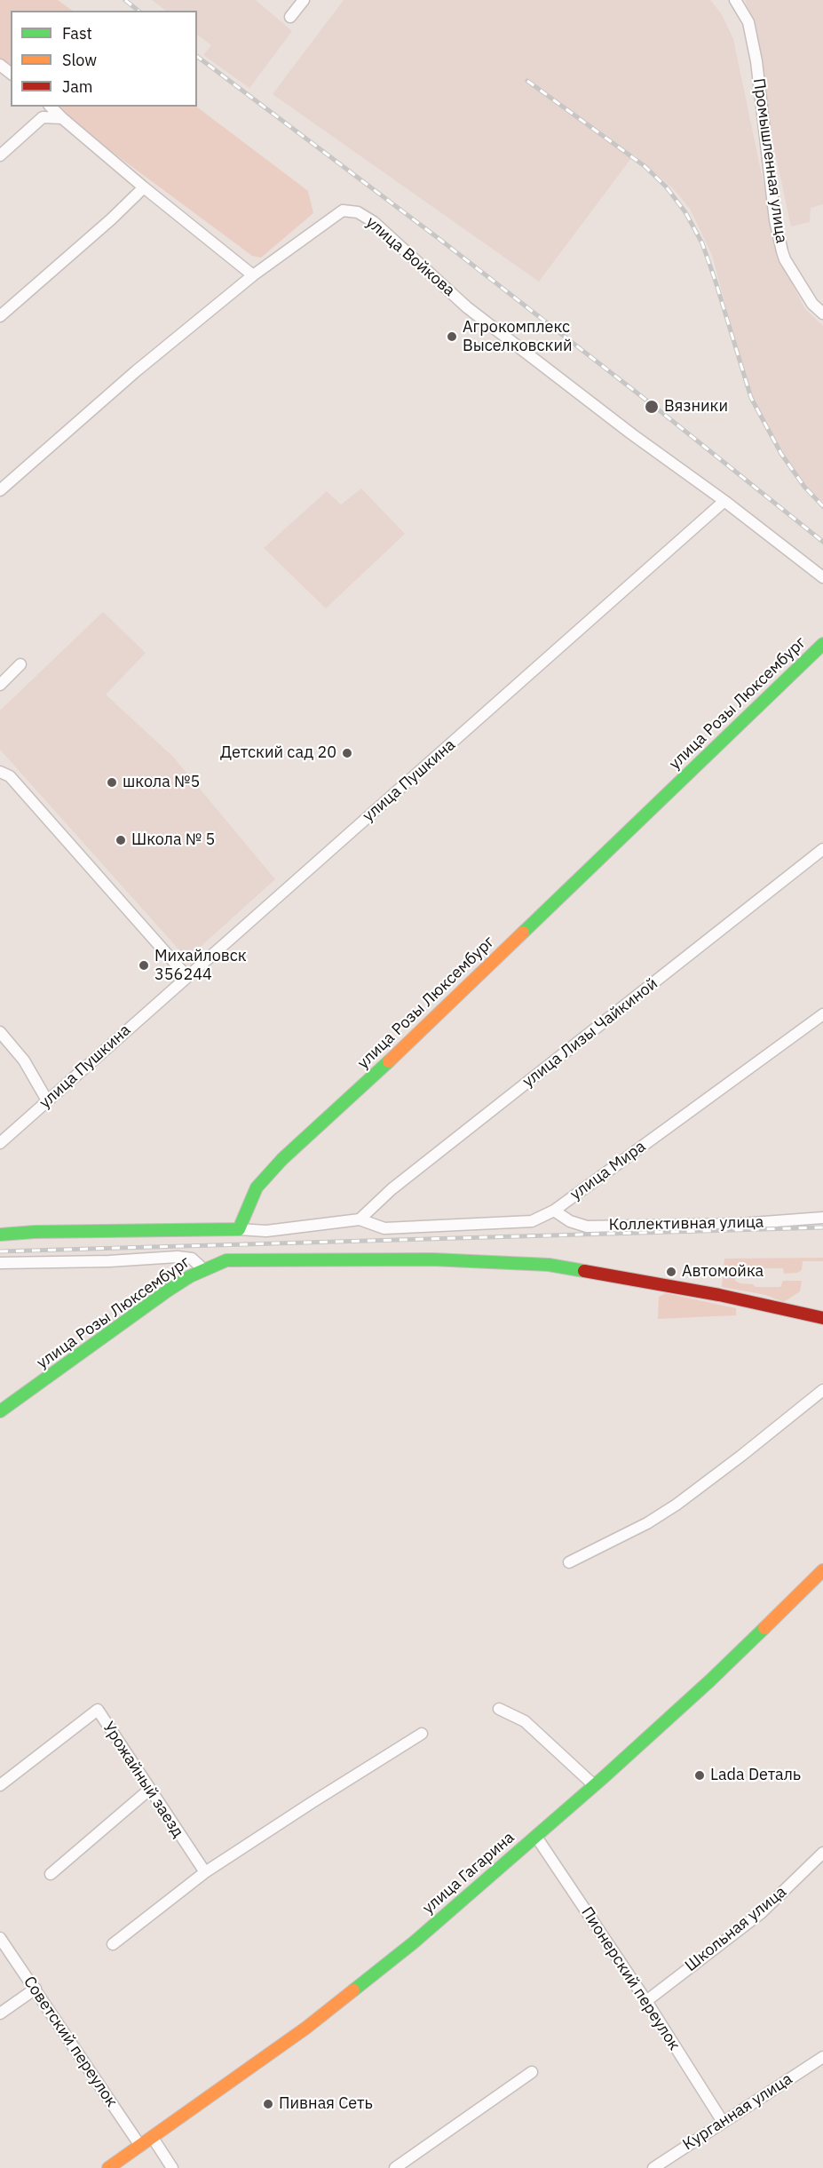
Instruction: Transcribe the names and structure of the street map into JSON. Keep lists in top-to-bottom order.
{
  "streets": {
    "main road": ["улица Розы Люксембург", "улица Гагарина"],
    "street": [
      "Промышленная улица",
      "улица Войкова",
      "улица Пушкина",
      "улица Лизы Чайкиной",
      "улица Мира",
      "Коллективная улица",
      "Урожайный заезд",
      "Школьная улица",
      "Пионерский переулок",
      "Советский переулок",
      "Курганная улица"
    ]
  },
  "crossings": [
    ["улица Войкова", "улица Пушкина"],
    ["улица Лизы Чайкиной", "улица Мира"],
    ["улица Мира", "Коллективная улица"],
    ["улица Гагарина", "Пионерский переулок"],
    ["улица Гагарина", "Советский переулок"],
    ["Школьная улица", "Пионерский переулок"],
    ["Пионерский переулок", "Курганная улица"]
  ],
  "places": [
    "Агрокомплекс Выселковский",
    "Вязники",
    "Детский сад 20",
    "школа №5",
    "Школа № 5",
    "Михайловск 356244",
    "Автомойка",
    "Lada Dеталь",
    "Пивная Сеть"
  ],
  "legend": ["Fast", "Slow", "Jam"]
}
